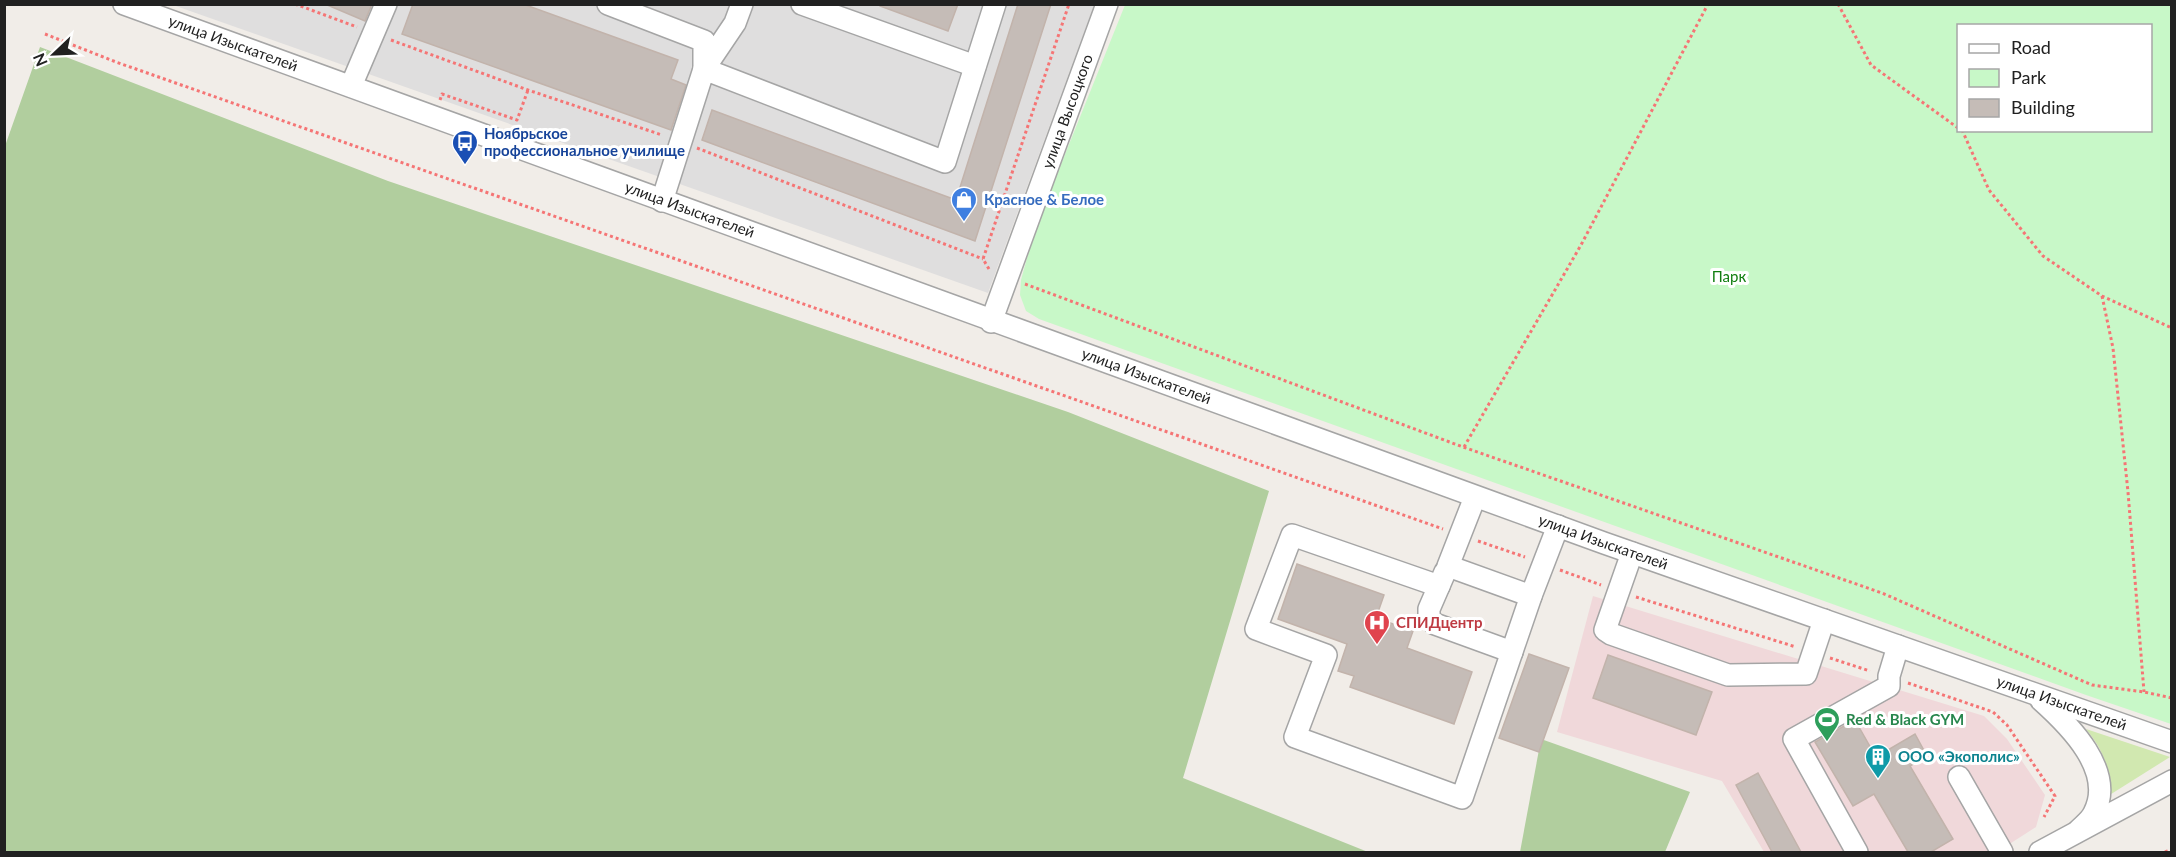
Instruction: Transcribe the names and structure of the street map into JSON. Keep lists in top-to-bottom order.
{
  "streets": {
    "street": ["улица Изыскателей", "улица Высоцкого"]
  },
  "crossings": [
    ["улица Изыскателей", "улица Высоцкого"]
  ],
  "parks": ["Парк"],
  "places": {
    "bus stop": ["Ноябрьское профессиональное училище"],
    "shop": ["Красное & Белое"],
    "hospital": ["СПИДцентр"],
    "sports": ["Red & Black GYM"],
    "building": ["ООО «Экополис»"]
  },
  "legend": ["Road", "Park", "Building"],
  "north": "bottom left"
}
